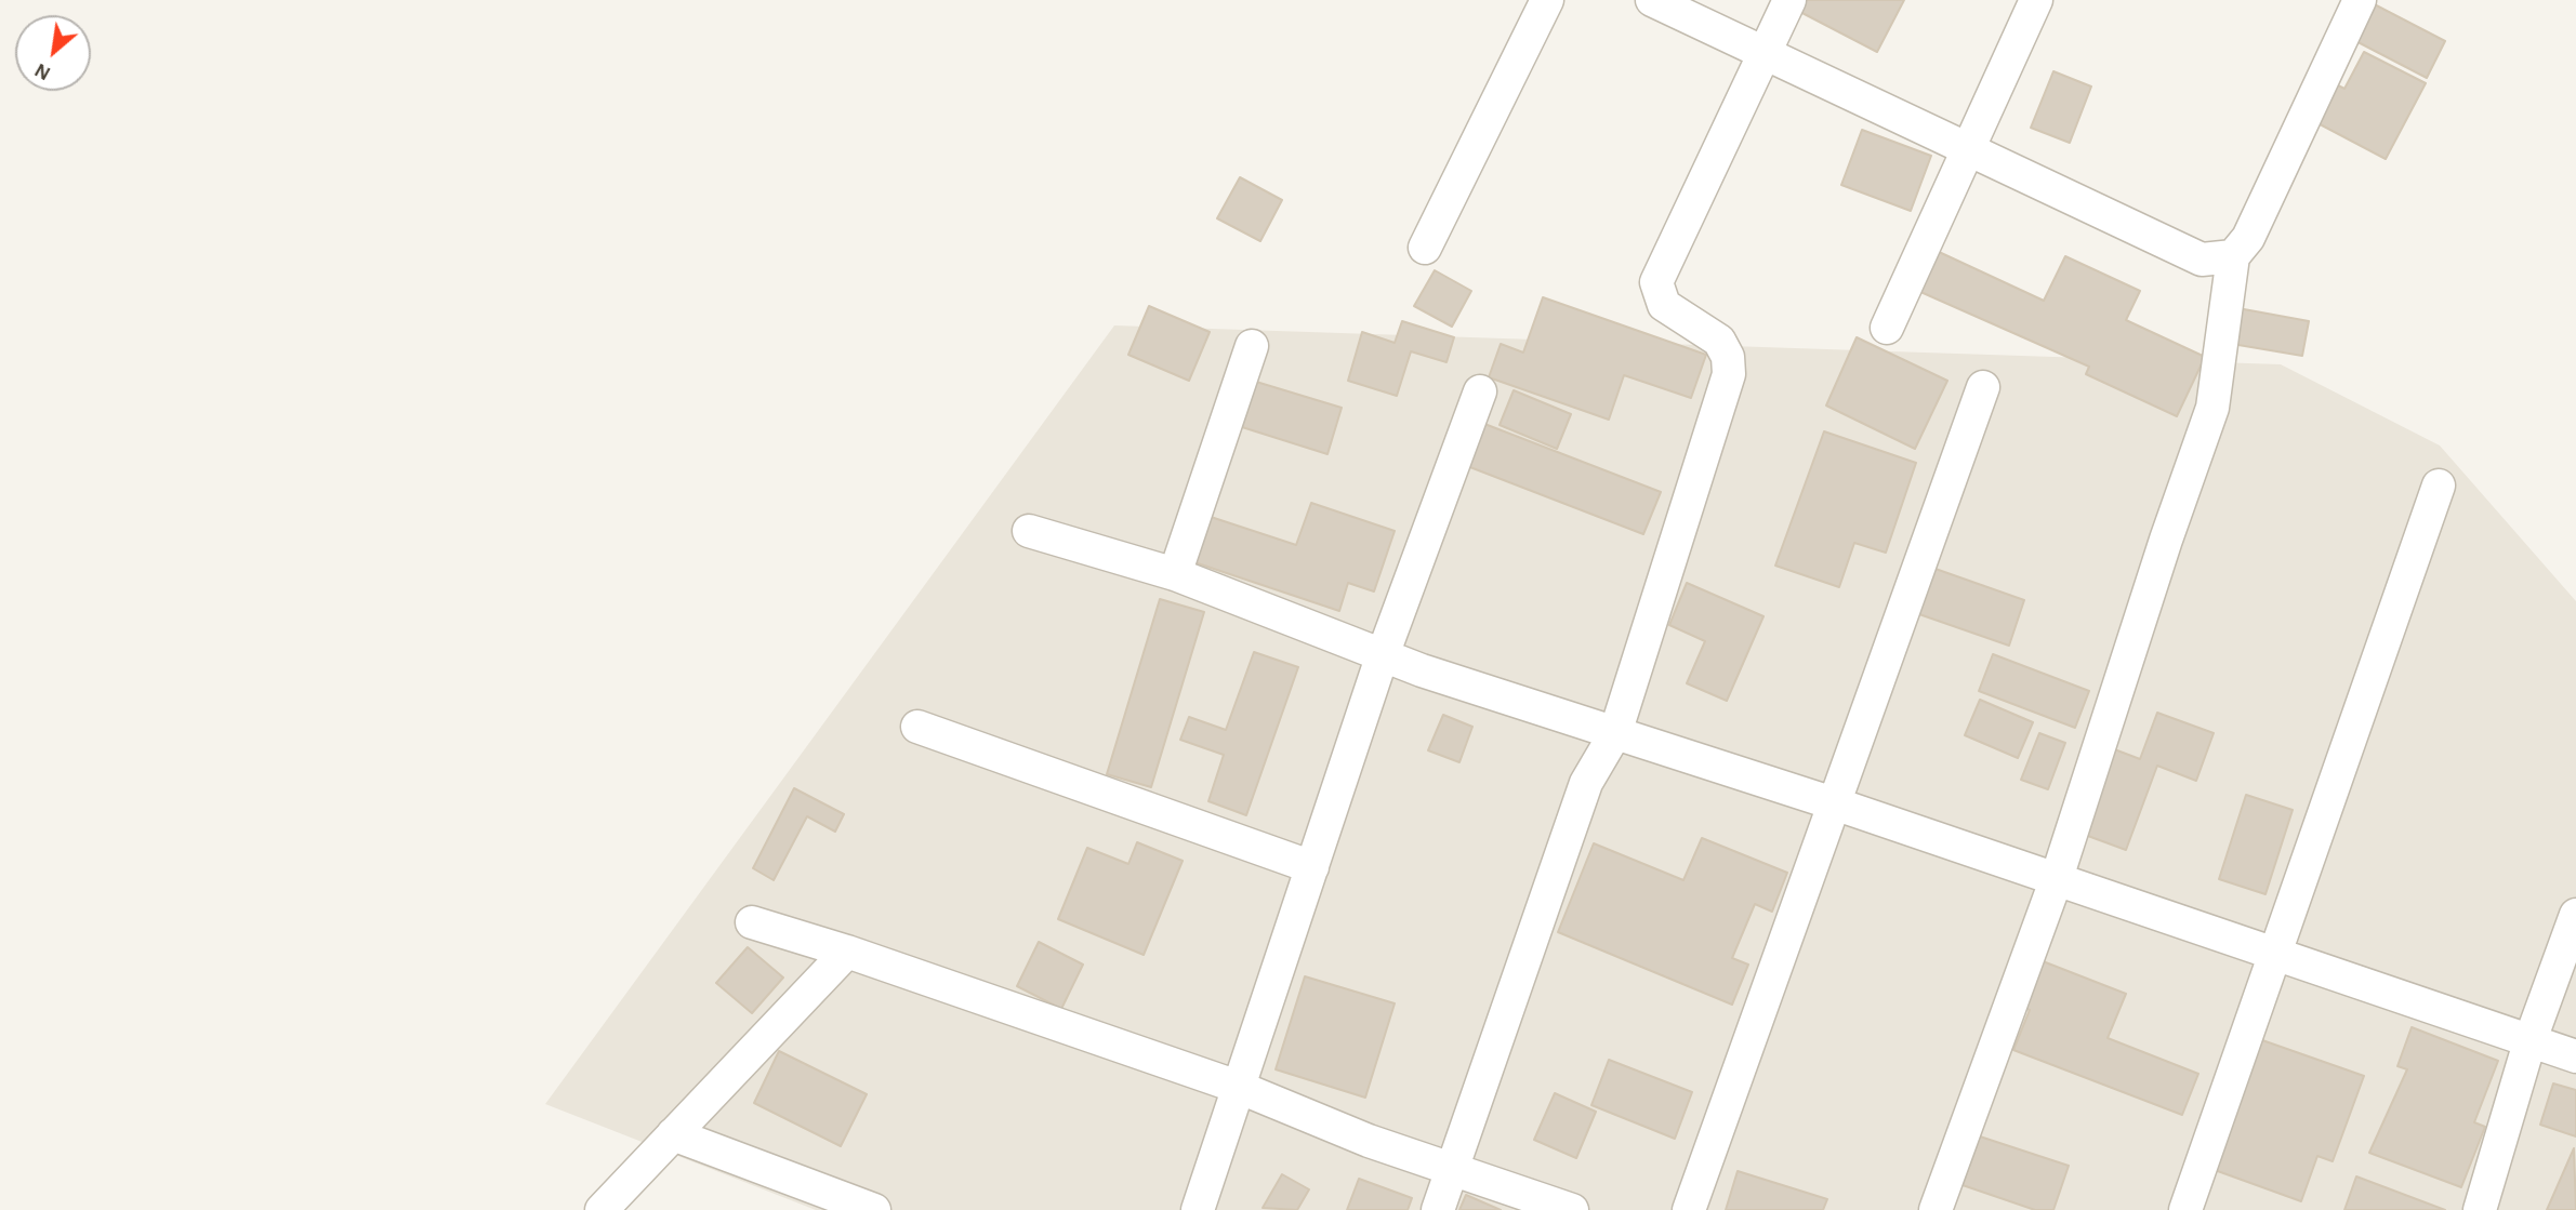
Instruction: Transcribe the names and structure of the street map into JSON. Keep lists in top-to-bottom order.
{
  "north": "bottom left"
}
